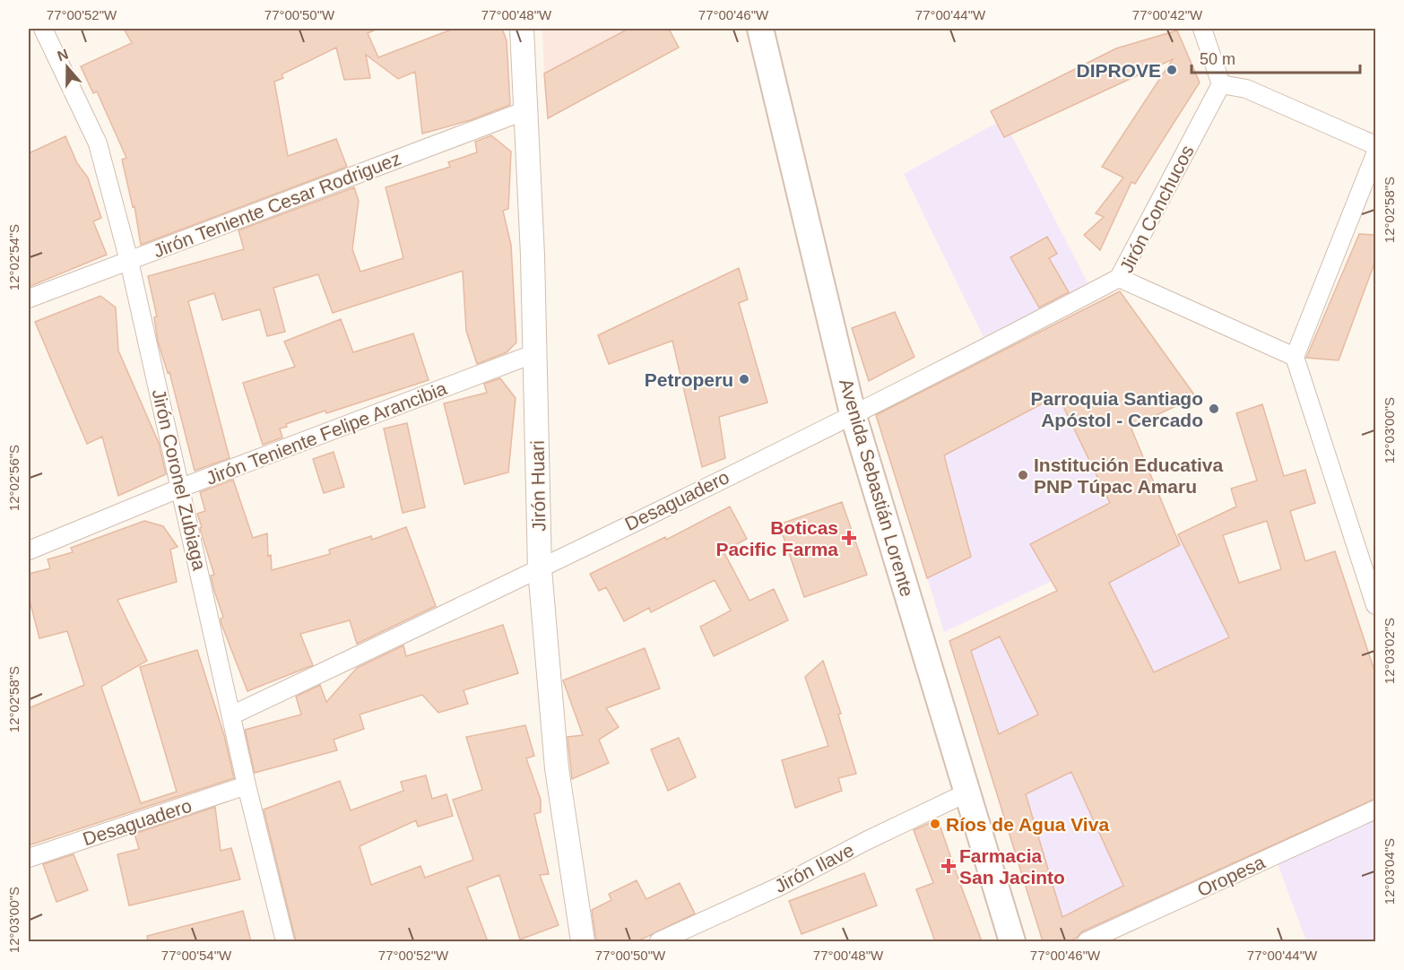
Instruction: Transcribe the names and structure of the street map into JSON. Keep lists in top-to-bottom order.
{
  "streets": {
    "main road": ["Avenida Sebastián Lorente"],
    "street": [
      "Jirón Teniente Cesar Rodriguez",
      "Jirón Conchucos",
      "Jirón Teniente Felipe Arancibia",
      "Jirón Coronel Zubiaga",
      "Jirón Huari",
      "Desaguadero",
      "Jirón Ilave",
      "Oropesa"
    ]
  },
  "crossings": [
    ["Jirón Teniente Cesar Rodriguez", "Jirón Coronel Zubiaga"],
    ["Jirón Teniente Cesar Rodriguez", "Jirón Huari"],
    ["Jirón Conchucos", "Desaguadero"],
    ["Jirón Teniente Felipe Arancibia", "Jirón Coronel Zubiaga"],
    ["Jirón Teniente Felipe Arancibia", "Jirón Huari"],
    ["Jirón Coronel Zubiaga", "Desaguadero"],
    ["Jirón Huari", "Desaguadero"],
    ["Avenida Sebastián Lorente", "Desaguadero"],
    ["Avenida Sebastián Lorente", "Jirón Ilave"]
  ],
  "places": {
    "other": [
      "DIPROVE",
      "Petroperu",
      "Parroquia Santiago Apóstol - Cercado",
      "Institución Educativa PNP Túpac Amaru",
      "Ríos de Agua Viva"
    ],
    "health": ["Boticas Pacific Farma", "Farmacia San Jacinto"]
  },
  "scale_bar": "50 m",
  "north": "top",
  "coordinates": [
    "77°00'52\"W",
    "77°00'50\"W",
    "77°00'48\"W",
    "77°00'46\"W",
    "77°00'44\"W",
    "77°00'42\"W",
    "12°02'58\"S",
    "12°02'54\"S",
    "12°03'00\"S",
    "12°02'56\"S",
    "12°03'02\"S",
    "12°03'04\"S",
    "77°00'54\"W"
  ]
}
